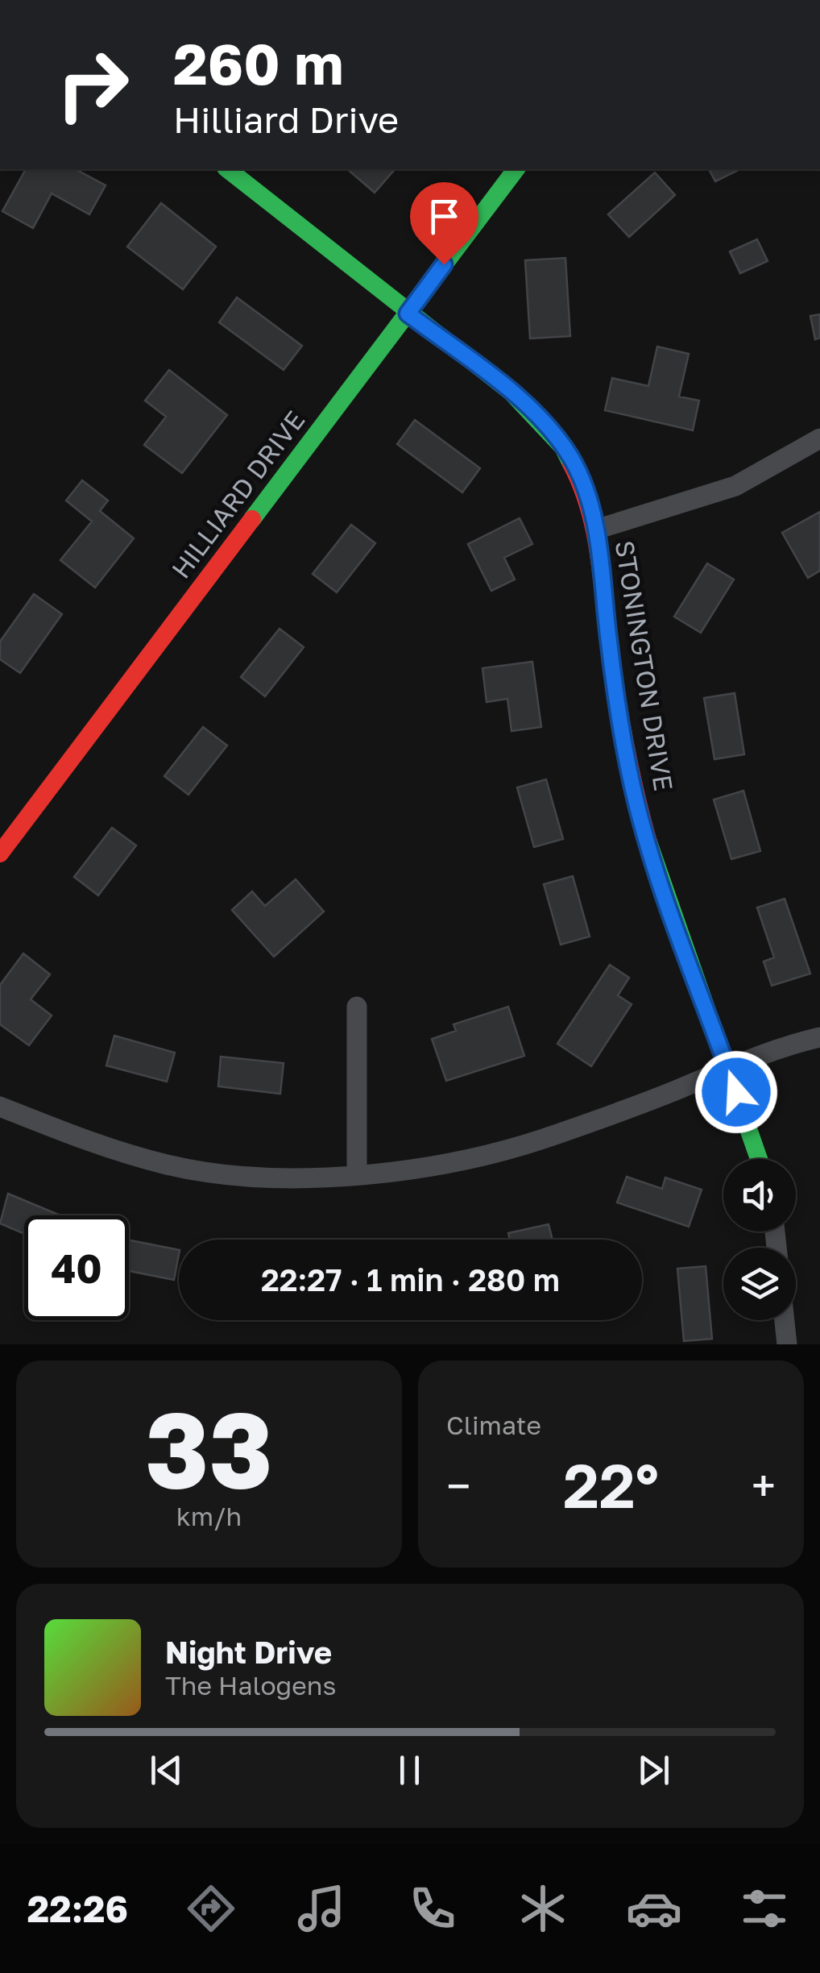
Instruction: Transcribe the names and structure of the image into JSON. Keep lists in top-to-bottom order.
{
  "streets": {
    "street": ["HILLIARD DRIVE", "STONINGTON DRIVE"]
  },
  "crossings": [
    ["HILLIARD DRIVE", "STONINGTON DRIVE"]
  ],
  "page": {
    "turn": ["260 m", "Hilliard Drive"],
    "limit": "40",
    "trip": "22:27 · 1 min · 280 m",
    "tile": [
      ["33", "km/h"],
      "Climate"
    ],
    "heat": ["−", "22°", "+"],
    "song": ["Night Drive", "The Halogens"],
    "tabs": "22:26"
  }
}
